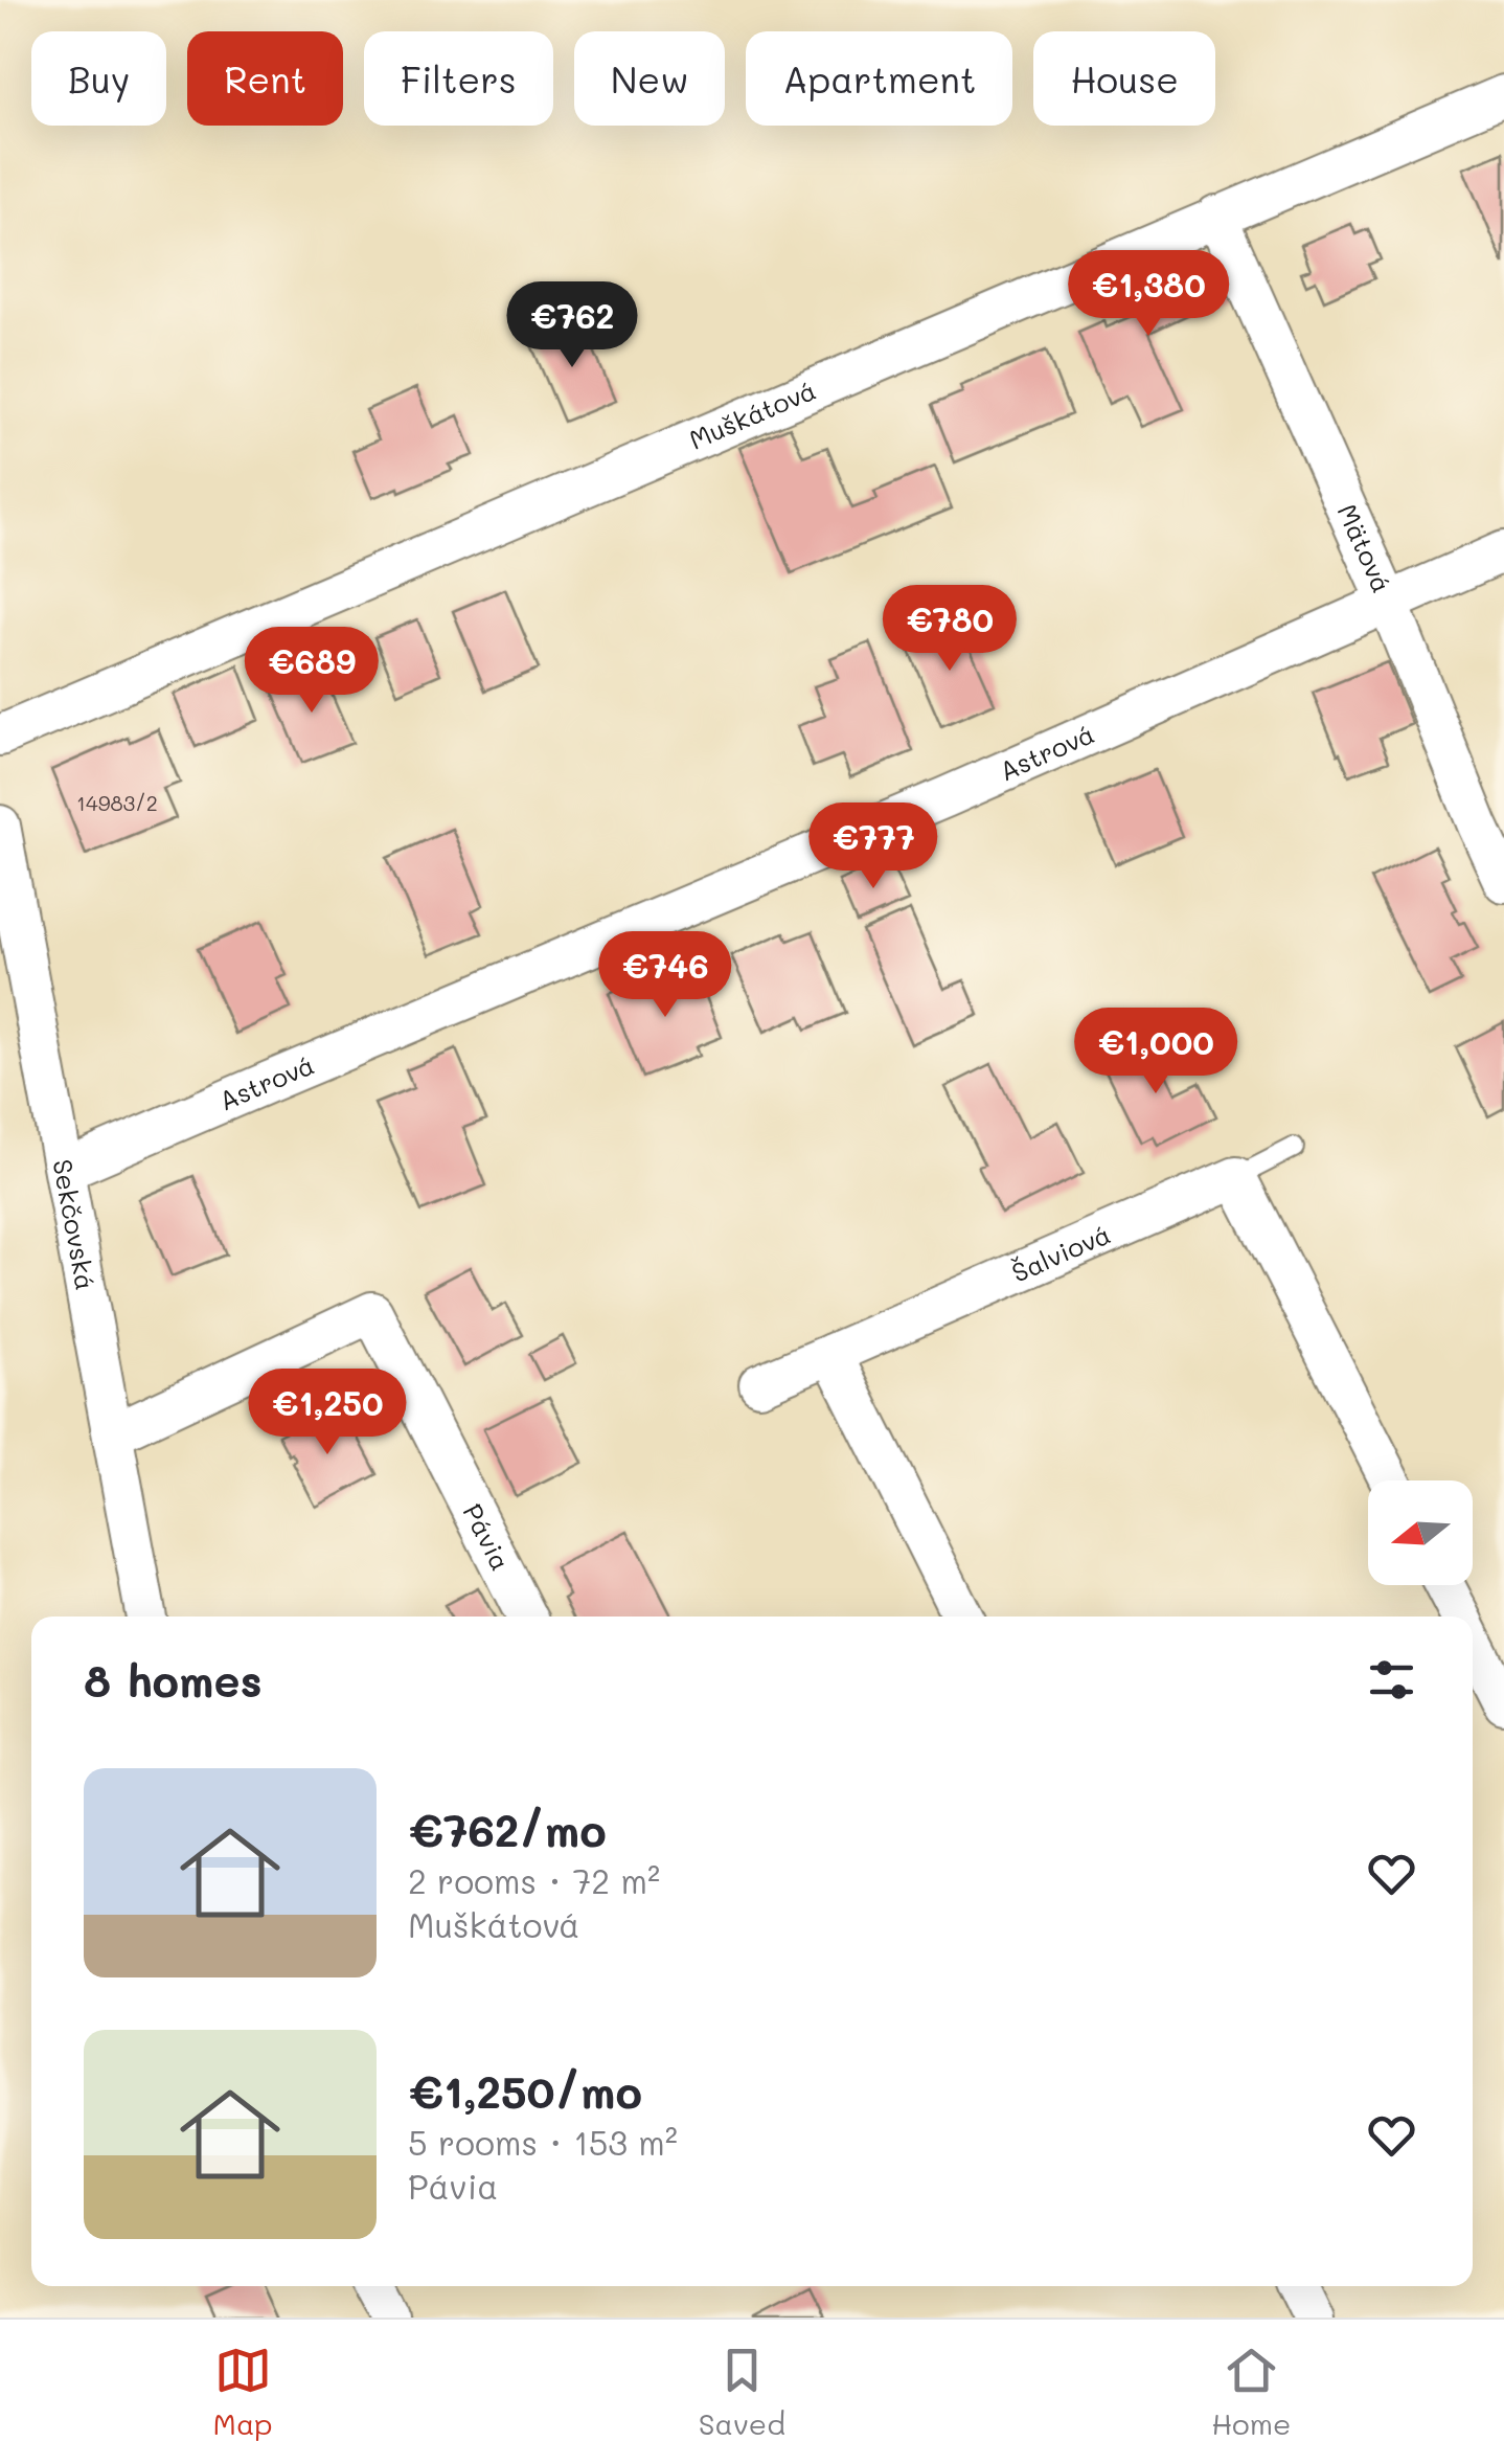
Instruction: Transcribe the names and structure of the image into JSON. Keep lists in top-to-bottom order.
{
  "streets": {
    "street": [
      "Muškátová",
      "Mätová",
      "Astrová",
      "Sekčovská",
      "Šalviová",
      "Pávia"
    ]
  },
  "crossings": [
    ["Muškátová", "Mätová"],
    ["Mätová", "Astrová"],
    ["Astrová", "Sekčovská"],
    ["Sekčovská", "Pávia"]
  ],
  "house_numbers": ["14983/2"],
  "north": "left",
  "page": {
    "chip": [
      "Buy",
      "Rent",
      "Filters",
      "New",
      "Apartment",
      "House"
    ],
    "price": [
      "€1,380",
      "€762",
      "€780",
      "€689",
      "€777",
      "€746",
      "€1,000",
      "€1,250"
    ],
    "heading": "8 homes",
    "list": [
      {
        "name": "€762/mo",
        "note": "2 rooms · 72 m² · Muškátová"
      },
      {
        "name": "€1,250/mo",
        "note": "5 rooms · 153 m² · Pávia"
      }
    ],
    "tabs": ["Map", "Saved", "Home"]
  }
}
